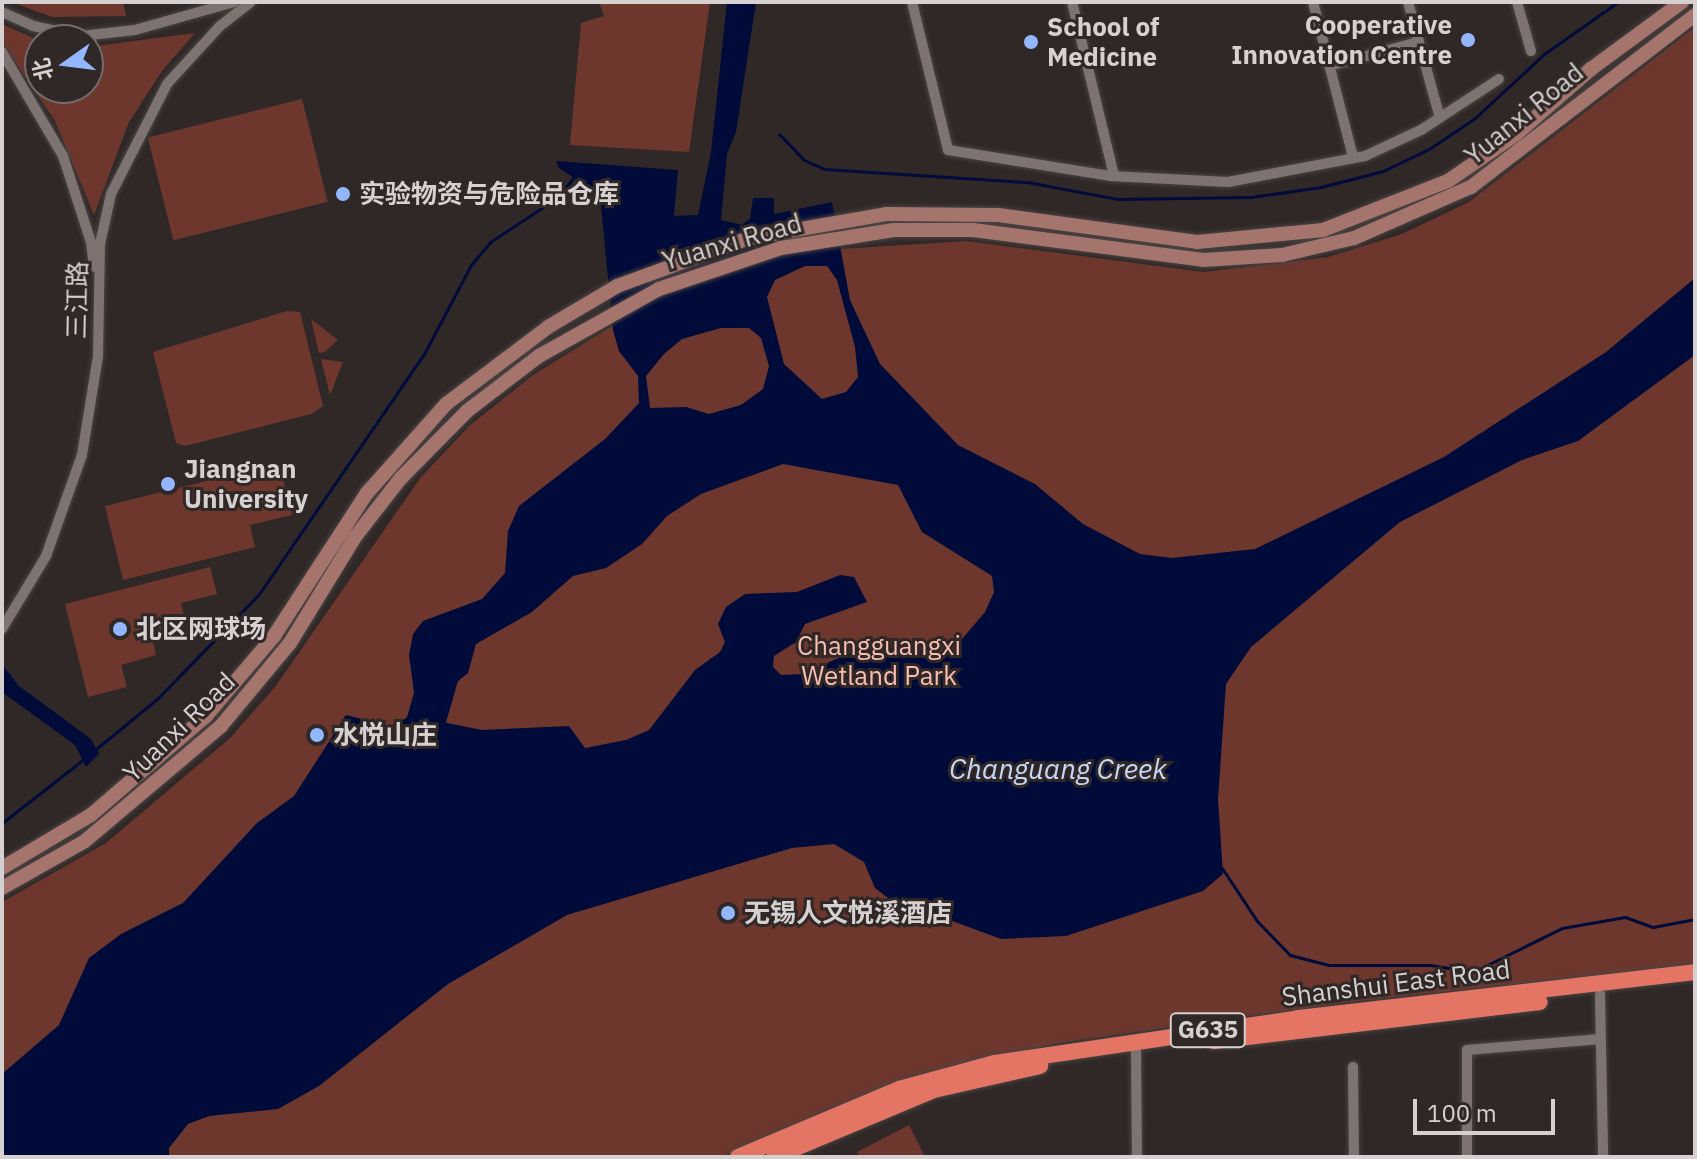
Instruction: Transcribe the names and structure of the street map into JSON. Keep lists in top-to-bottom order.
{
  "streets": {
    "highway": ["Shanshui East Road", "G635"],
    "main road": ["Yuanxi Road"],
    "street": ["三江路"]
  },
  "water": ["Changuang Creek"],
  "parks": ["Changguangxi Wetland Park"],
  "places": [
    "Cooperative Innovation Centre",
    "School of Medicine",
    "实验物资与危险品仓库",
    "Jiangnan University",
    "北区网球场",
    "水悦山庄",
    "无锡人文悦溪酒店"
  ],
  "scale_bar": "100 m",
  "north": "left"
}
